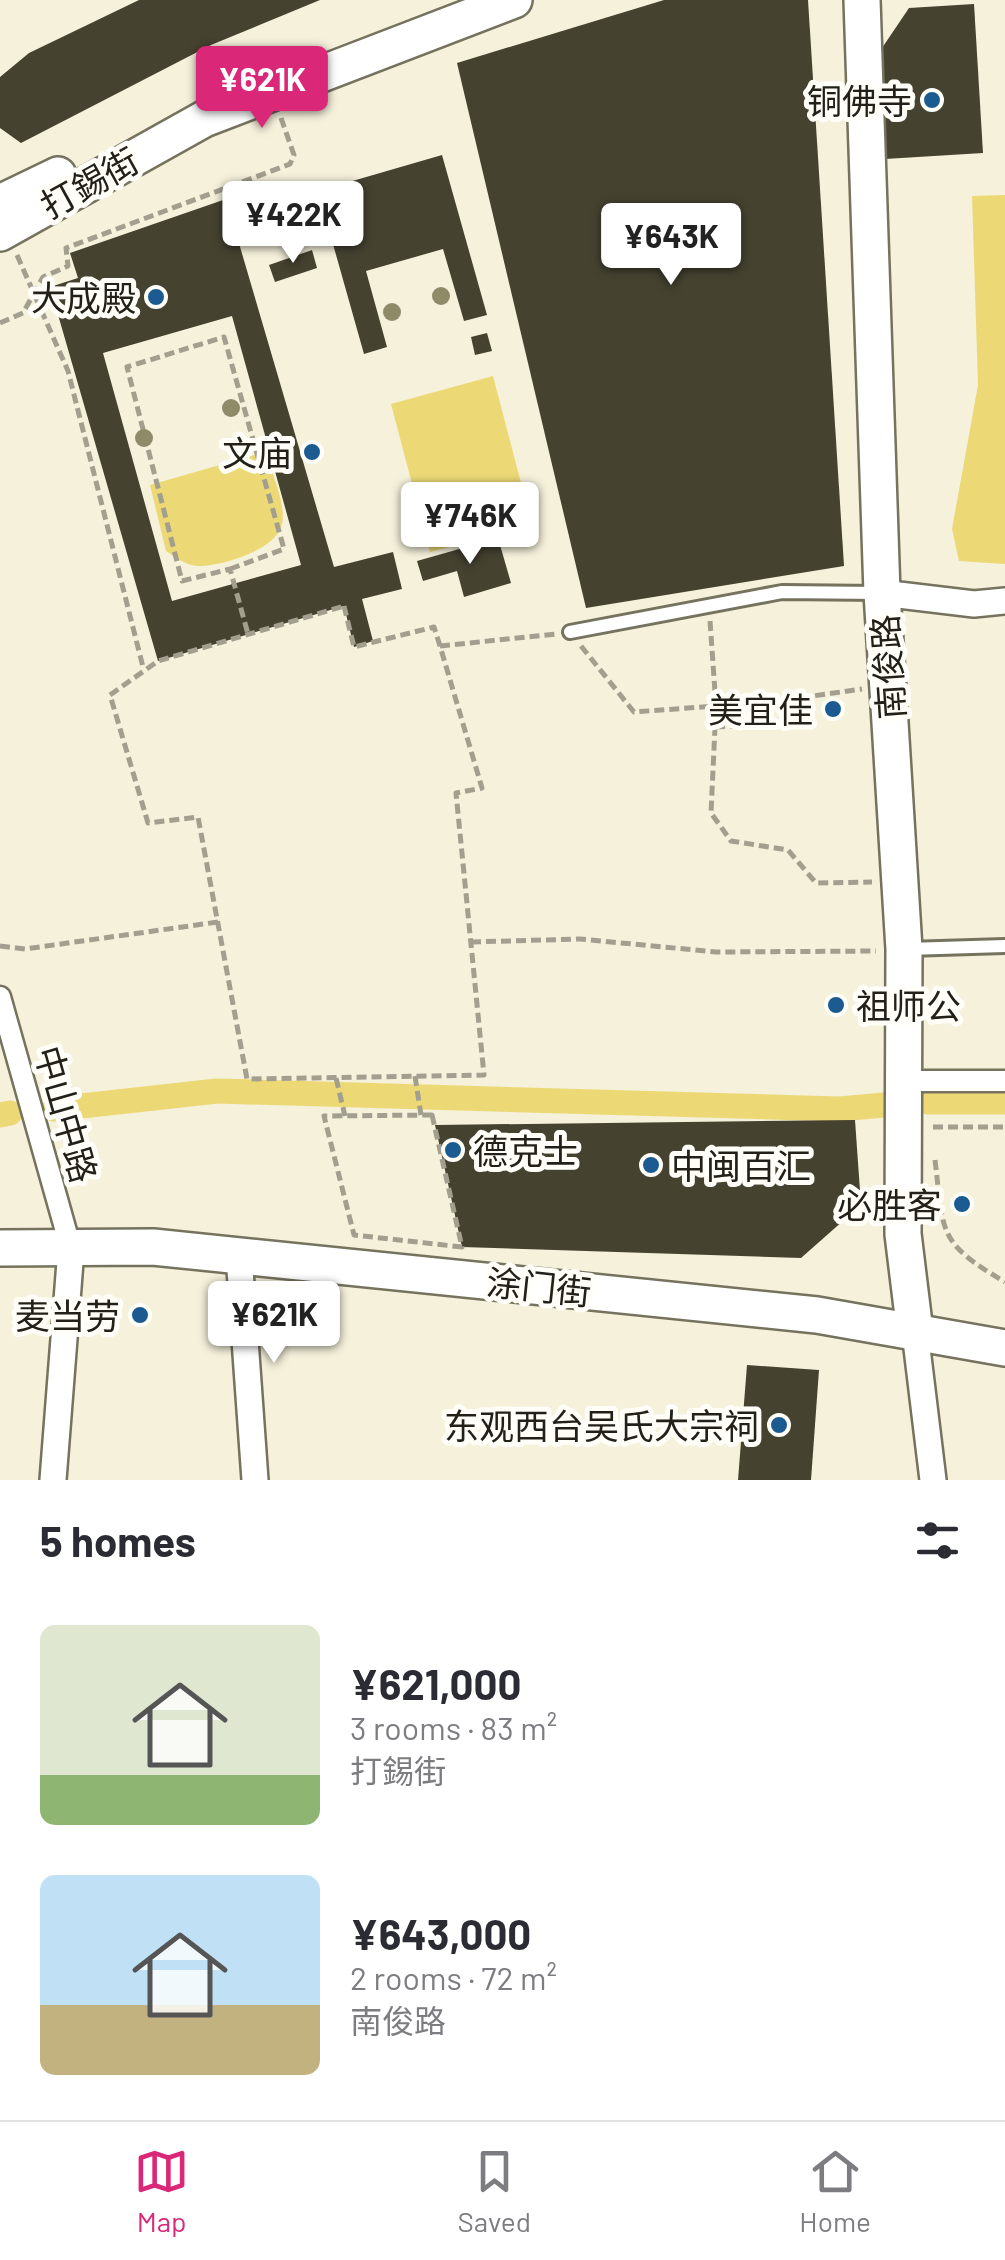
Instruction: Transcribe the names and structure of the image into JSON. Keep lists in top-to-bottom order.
{
  "streets": {
    "main road": ["打錫街", "南俊路", "涂门街"],
    "street": ["中山中路"]
  },
  "crossings": [
    ["南俊路", "涂门街"],
    ["中山中路", "涂门街"]
  ],
  "places": [
    "铜佛寺",
    "大成殿",
    "文庙",
    "美宜佳",
    "祖师公",
    "德克士",
    "中闽百汇",
    "必胜客",
    "麦当劳",
    "东观西台吴氏大宗祠"
  ],
  "page": {
    "price": [
      "¥621K",
      "¥422K",
      "¥643K",
      "¥746K",
      "¥621K"
    ],
    "heading": "5 homes",
    "list": [
      {
        "name": "¥621,000",
        "note": "3 rooms · 83 m² · 打錫街"
      },
      {
        "name": "¥643,000",
        "note": "2 rooms · 72 m² · 南俊路"
      }
    ],
    "tabs": ["Map", "Saved", "Home"]
  }
}
